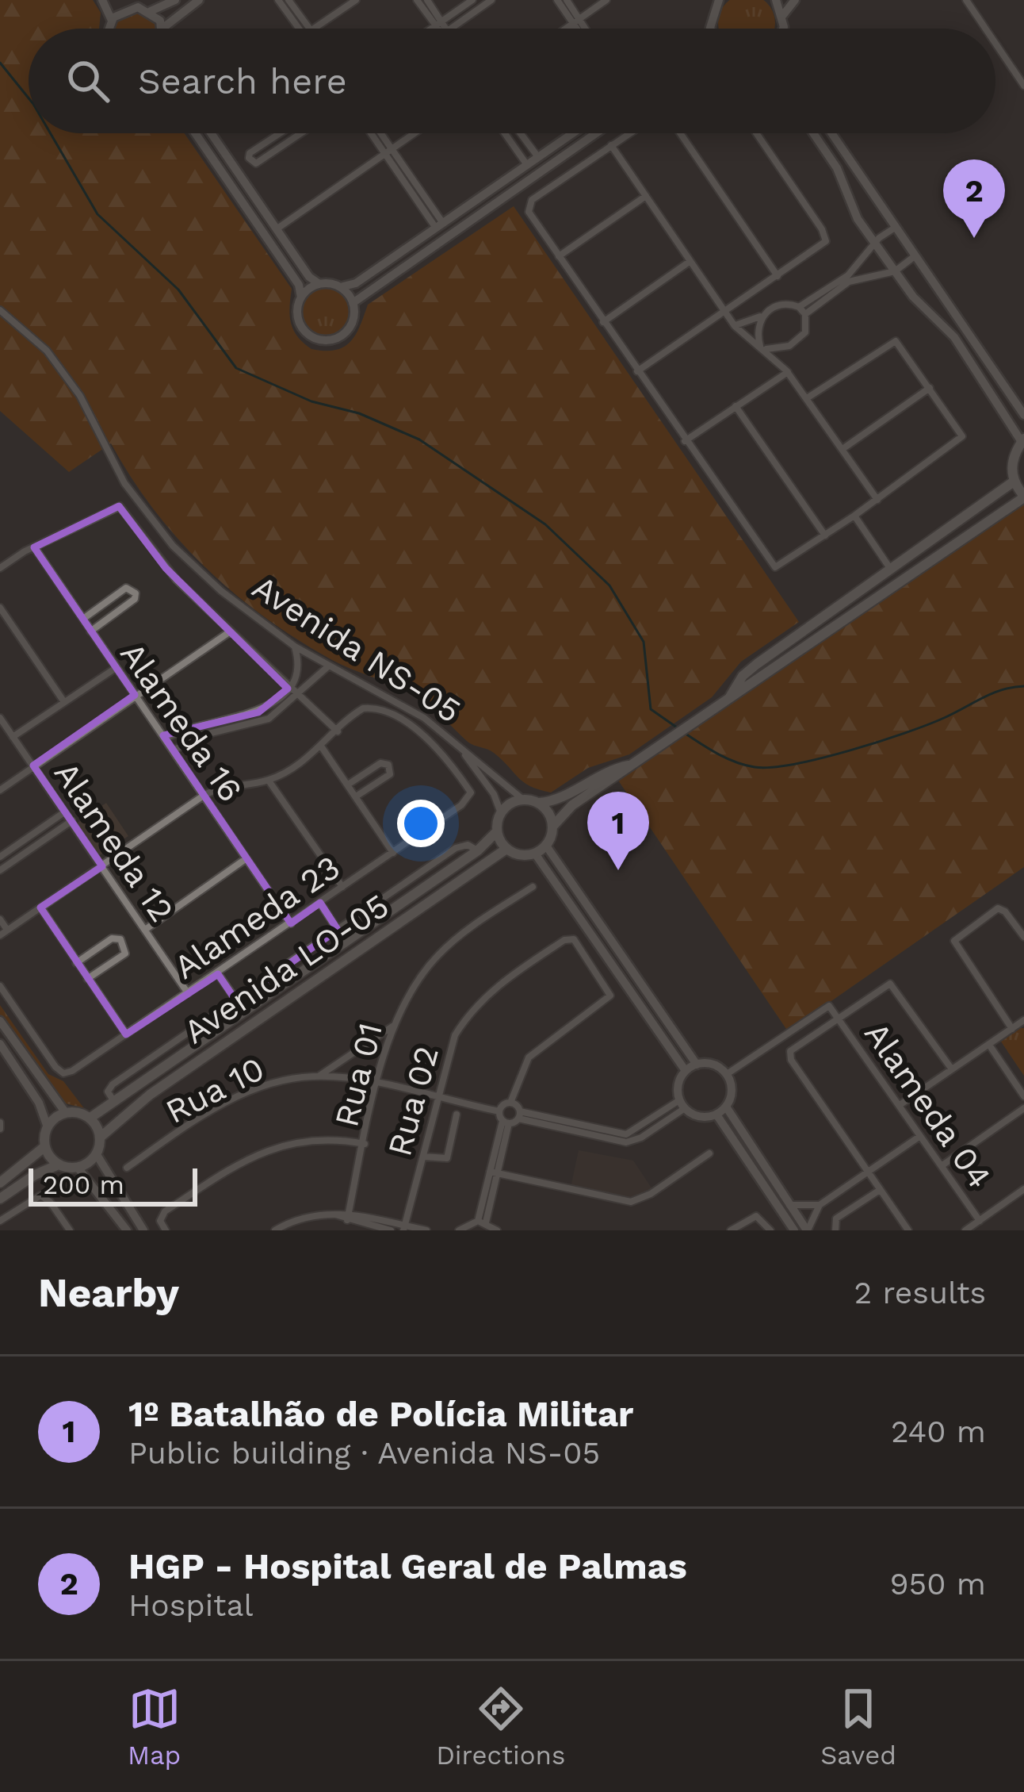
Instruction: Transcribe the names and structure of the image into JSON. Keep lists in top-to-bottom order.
{
  "streets": {
    "main road": ["Avenida LO-05"],
    "street": [
      "Avenida NS-05",
      "Alameda 16",
      "Alameda 12",
      "Alameda 23",
      "Rua 01",
      "Rua 10",
      "Rua 02",
      "Alameda 04"
    ]
  },
  "crossings": [
    ["Avenida NS-05", "Avenida LO-05"],
    ["Alameda 16", "Alameda 23"],
    ["Alameda 12", "Alameda 23"],
    ["Rua 01", "Rua 10"],
    ["Rua 10", "Rua 02"]
  ],
  "scale_bar": "200 m",
  "page": {
    "search": "Search here",
    "pins": ["2", "1"],
    "scale": "200 m",
    "heading": ["Nearby", "2 results"],
    "list": [
      {
        "mark": "1",
        "name": "1º Batalhão de Polícia Militar",
        "note": "Public building · Avenida NS-05",
        "value": "240 m"
      },
      {
        "mark": "2",
        "name": "HGP - Hospital Geral de Palmas",
        "note": "Hospital",
        "value": "950 m"
      }
    ],
    "nav": ["Map", "Directions", "Saved"]
  }
}
